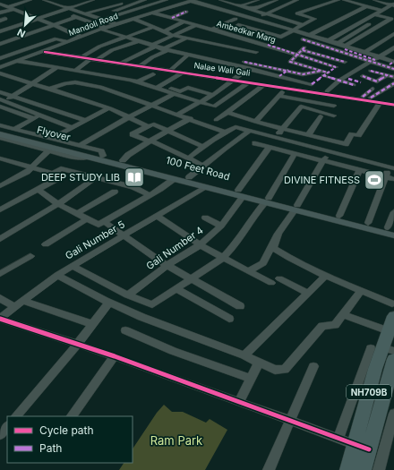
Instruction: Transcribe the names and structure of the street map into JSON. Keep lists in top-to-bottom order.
{
  "streets": {
    "highway": ["NH709B"],
    "main road": ["Flyover", "100 Feet Road"],
    "street": [
      "Mandoli Road",
      "Ambedkar Marg",
      "Nalae Wali Gali",
      "Gali Number 5",
      "Gali Number 4"
    ]
  },
  "crossings": [
    ["Mandoli Road", "Ambedkar Marg"],
    ["Mandoli Road", "Nalae Wali Gali"],
    ["Flyover", "100 Feet Road"],
    ["100 Feet Road", "Gali Number 5"],
    ["100 Feet Road", "Gali Number 4"]
  ],
  "parks": ["Ram Park"],
  "places": {
    "library": ["DEEP STUDY LIB"],
    "sports": ["DIVINE FITNESS"]
  },
  "legend": ["Cycle path", "Path"],
  "north": "bottom left"
}
